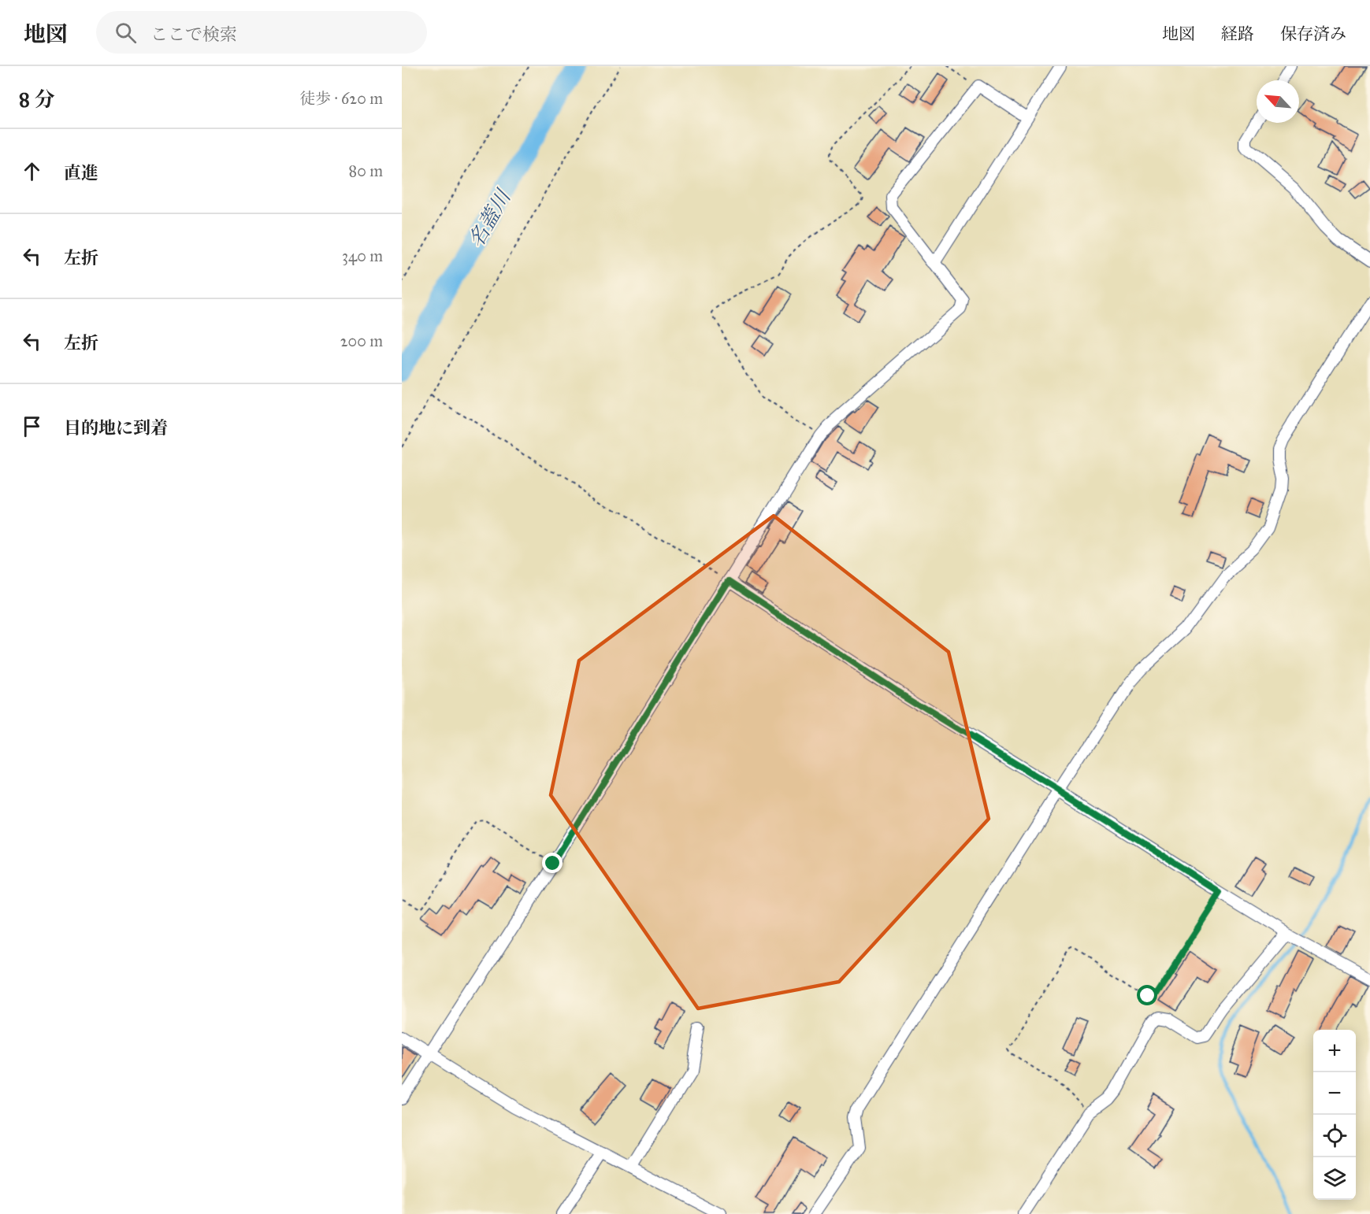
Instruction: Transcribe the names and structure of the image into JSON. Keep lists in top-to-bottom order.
{
  "water": ["名蓋川"],
  "north": "top left",
  "page": {
    "header": "地図",
    "search": "ここで検索",
    "nav": ["地図", "経路", "保存済み"],
    "heading": ["8 分", "徒歩 · 620 m"],
    "list": [
      ["直進", "80 m"],
      ["左折", "340 m"],
      ["左折", "200 m"],
      "目的地に到着"
    ],
    "map_buttons": ["+", "−"]
  }
}
